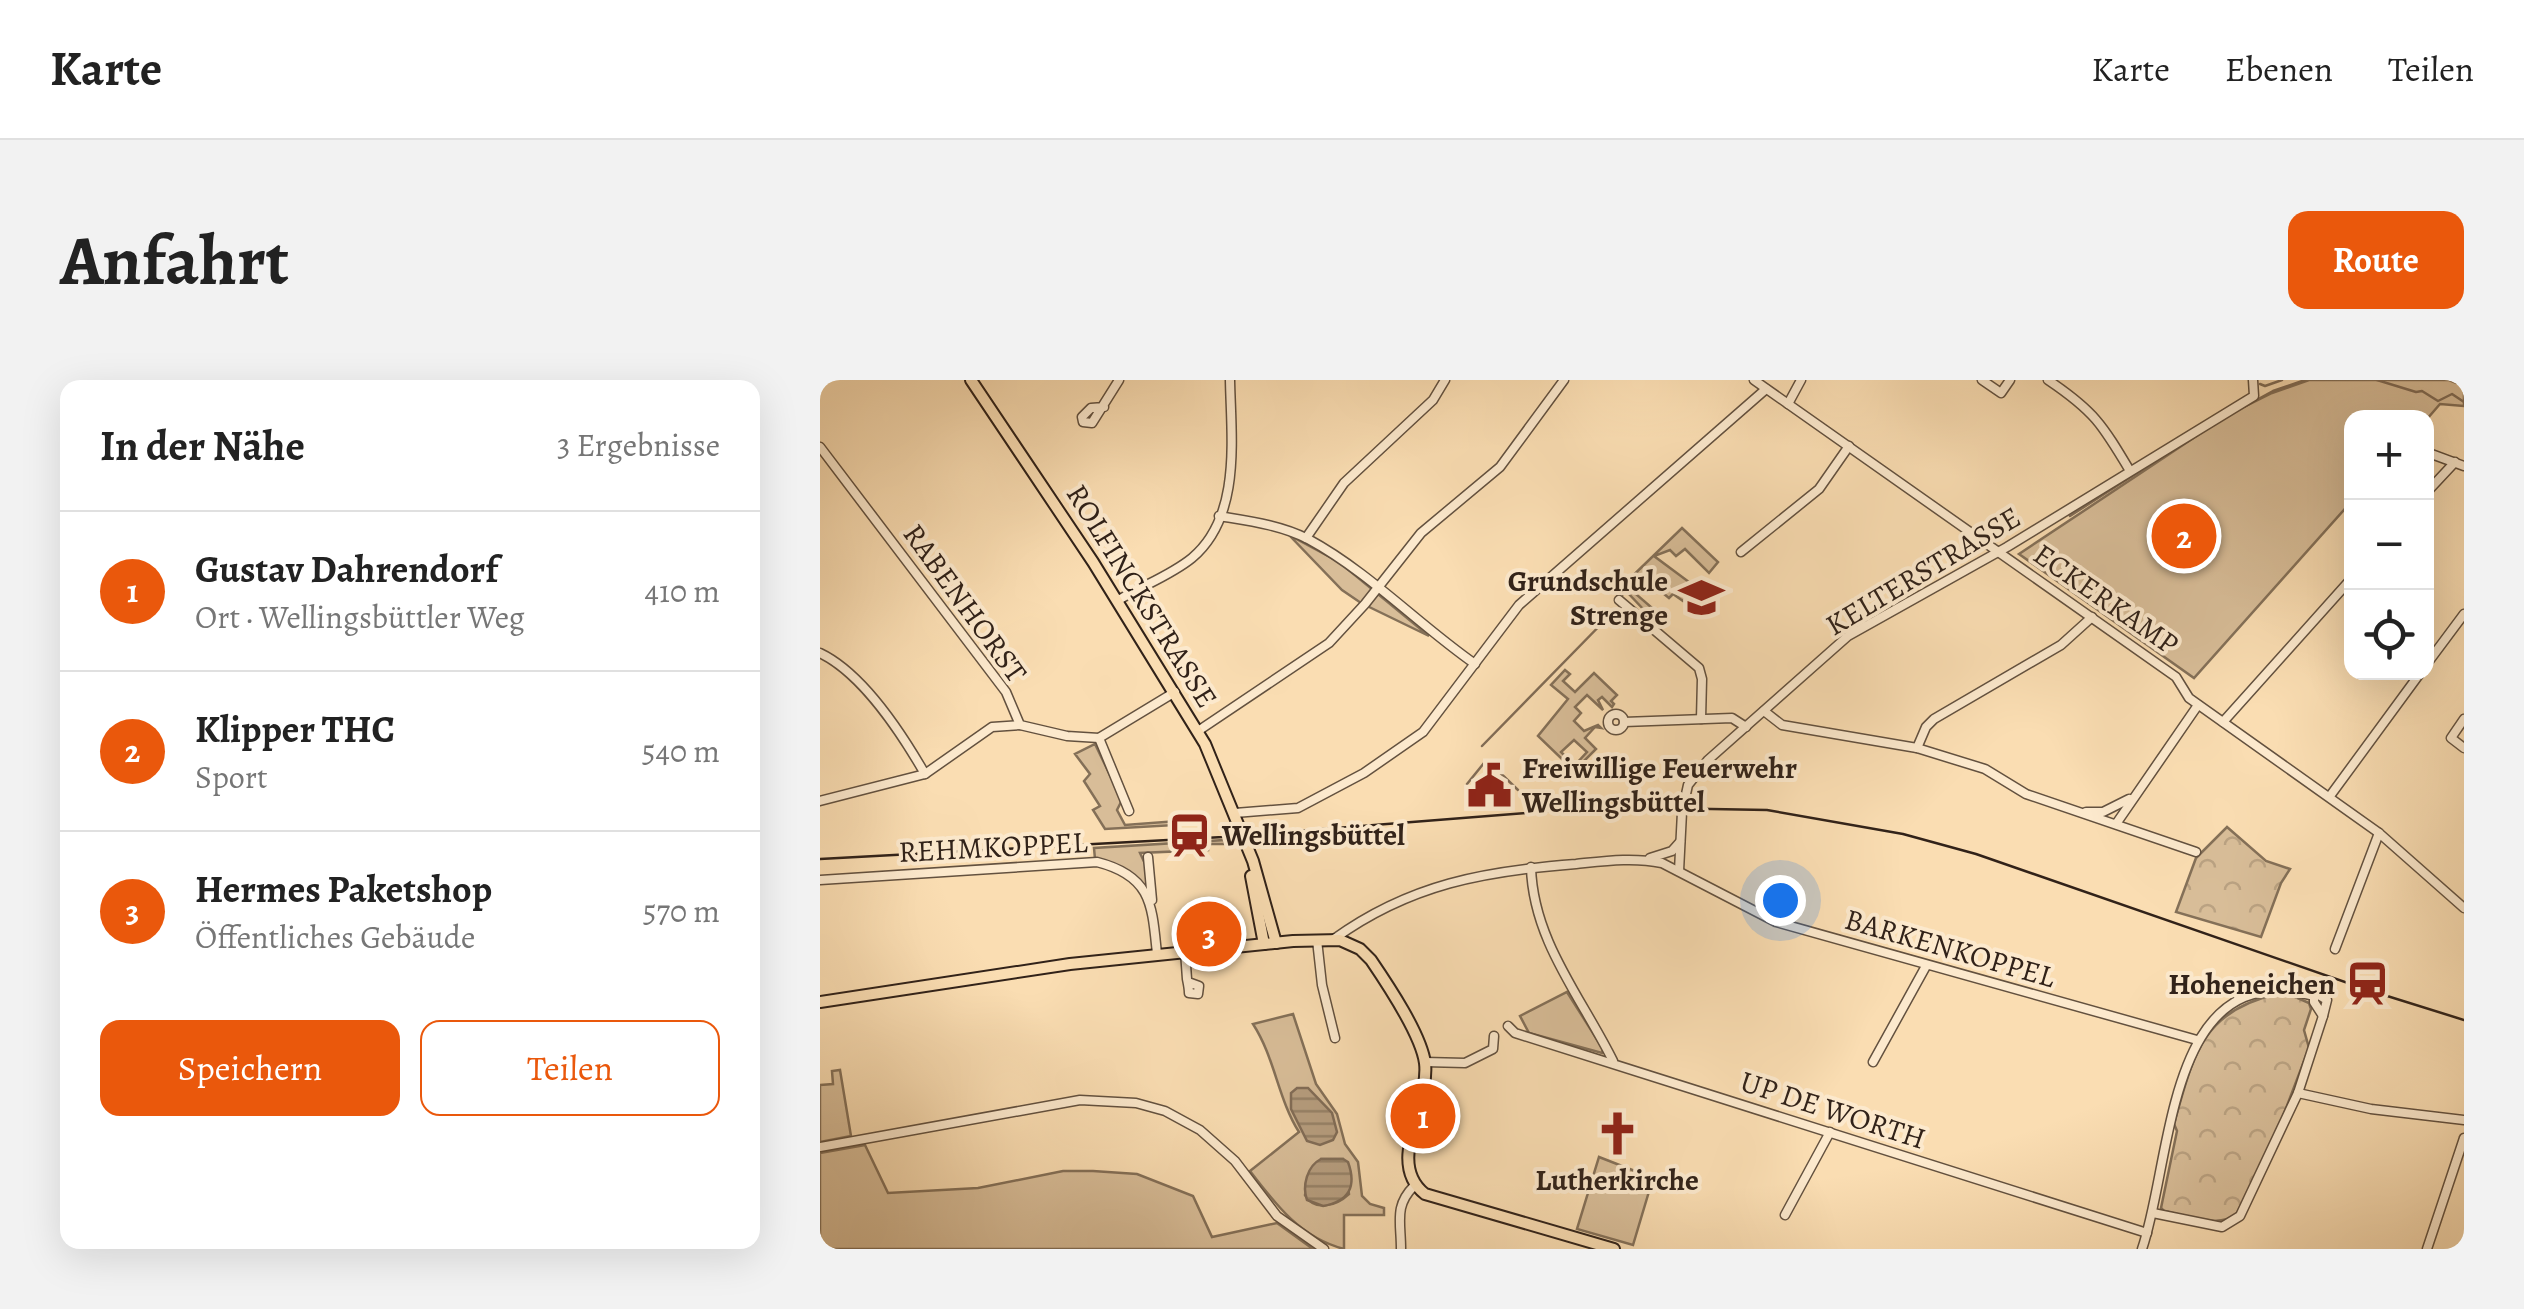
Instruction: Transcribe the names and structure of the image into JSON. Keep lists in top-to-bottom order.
{
  "streets": {
    "main road": ["ROLFINCKSTRASSE"],
    "street": [
      "KELTERSTRASSE",
      "ECKERKAMP",
      "RABENHORST",
      "REHMKOPPEL",
      "BARKENKOPPEL",
      "UP DE WORTH"
    ]
  },
  "crossings": [
    ["KELTERSTRASSE", "ECKERKAMP"],
    ["KELTERSTRASSE", "BARKENKOPPEL"]
  ],
  "places": {
    "school or university": ["Grundschule Strenge"],
    "public building": ["Freiwillige Feuerwehr Wellingsbüttel"],
    "station": ["Wellingsbüttel", "Hoheneichen"],
    "church": ["Lutherkirche"]
  },
  "page": {
    "header": "Karte",
    "nav": ["Karte", "Ebenen", "Teilen"],
    "buttons": [
      "Route",
      ["Speichern", "Teilen"]
    ],
    "title": "Anfahrt",
    "heading": ["In der Nähe", "3 Ergebnisse"],
    "map_buttons": ["+", "−"],
    "pins": ["2", "3", "1"],
    "list": [
      {
        "mark": "1",
        "name": "Gustav Dahrendorf",
        "note": "Ort · Wellingsbüttler Weg",
        "value": "410 m"
      },
      {
        "mark": "2",
        "name": "Klipper THC",
        "note": "Sport",
        "value": "540 m"
      },
      {
        "mark": "3",
        "name": "Hermes Paketshop",
        "note": "Öffentliches Gebäude",
        "value": "570 m"
      }
    ]
  }
}
